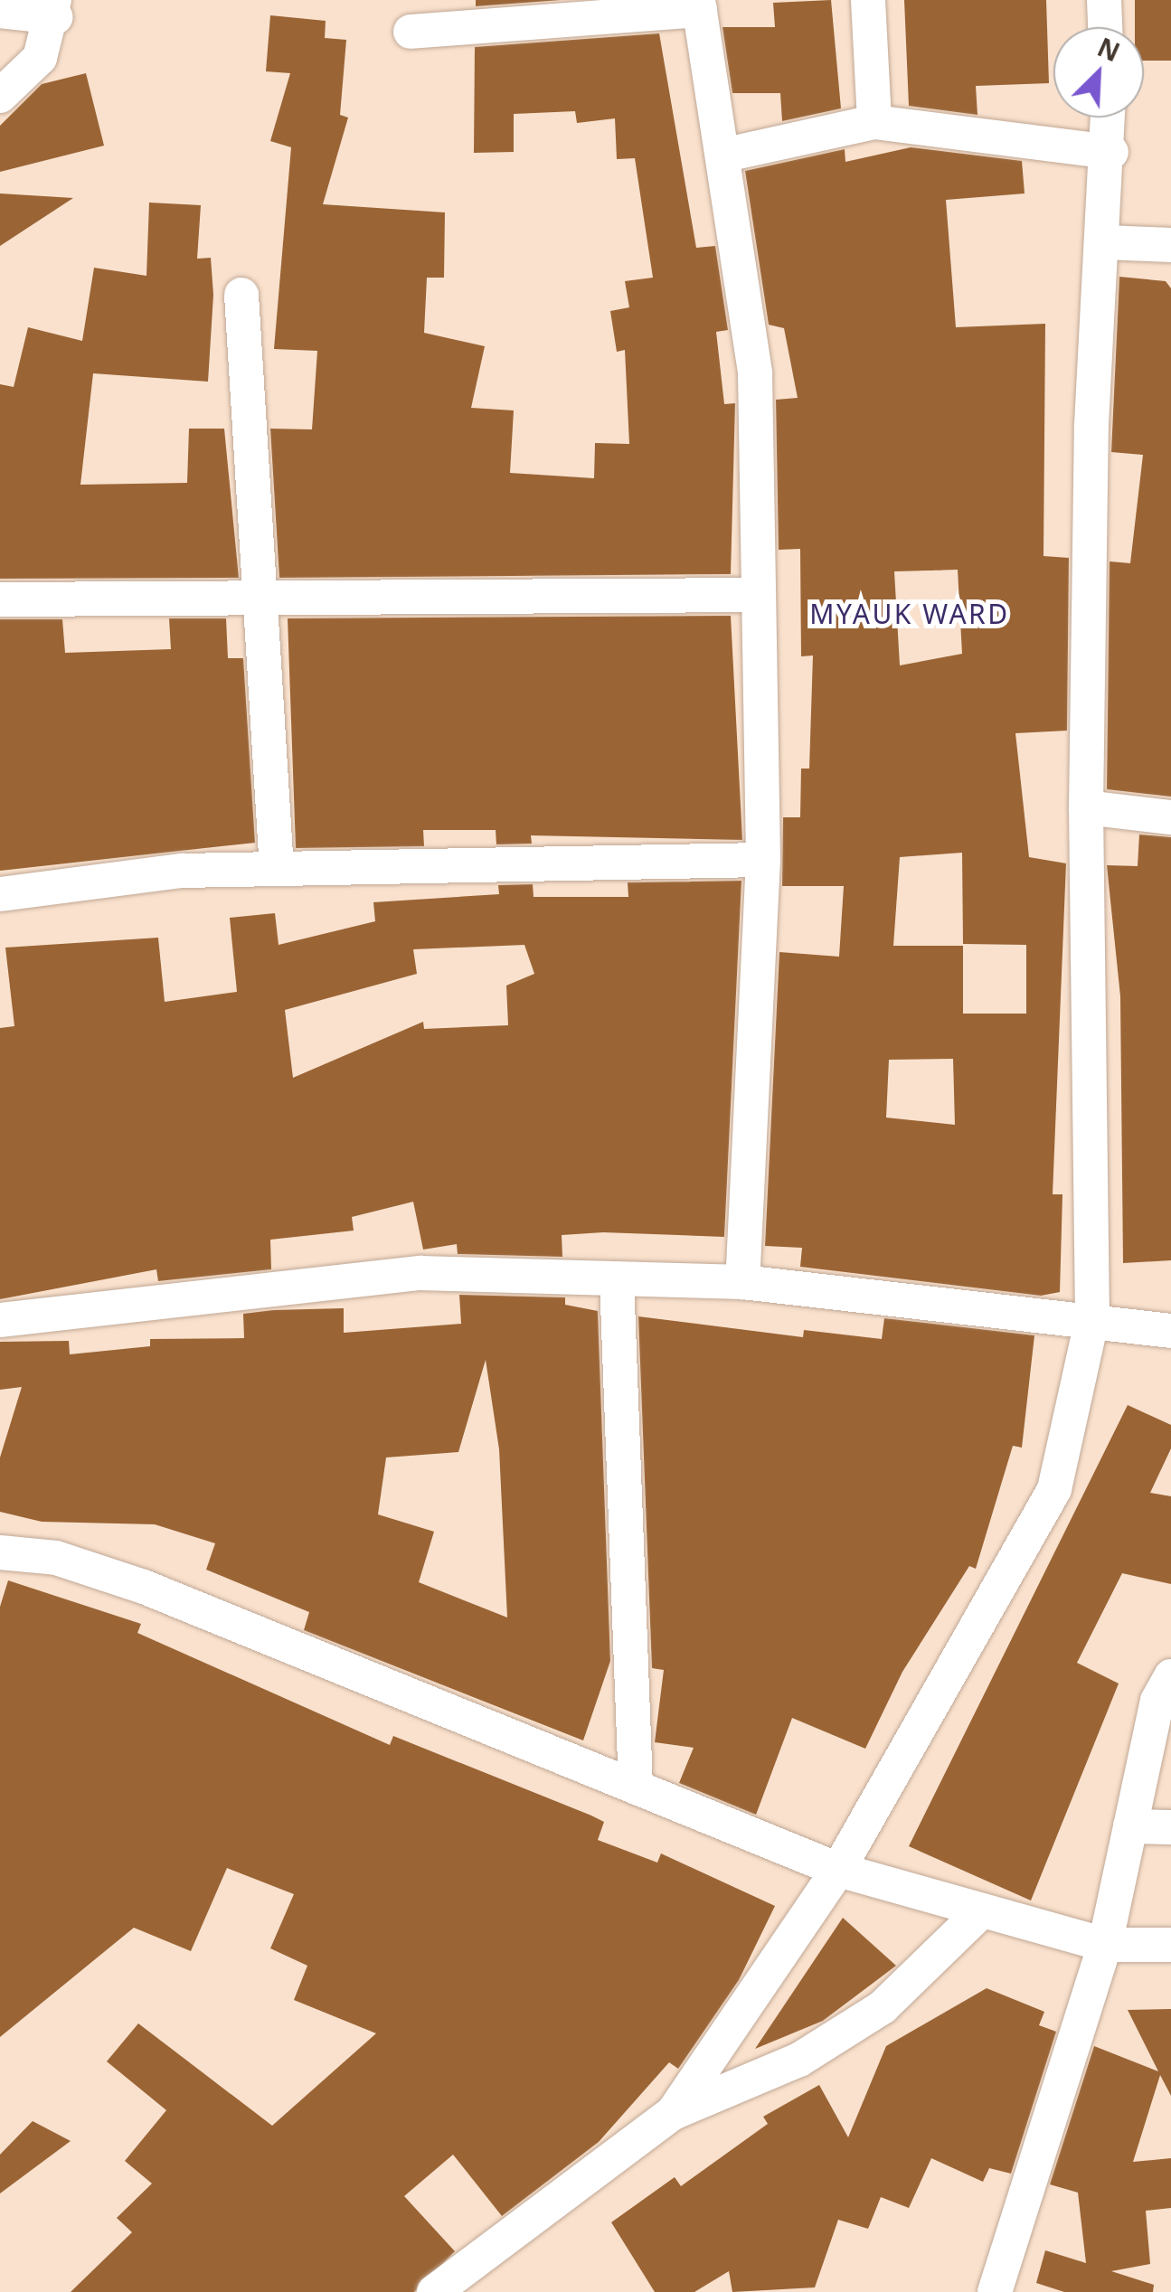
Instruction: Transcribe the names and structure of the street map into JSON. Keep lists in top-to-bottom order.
{
  "districts": ["MYAUK WARD"],
  "north": "top right"
}
